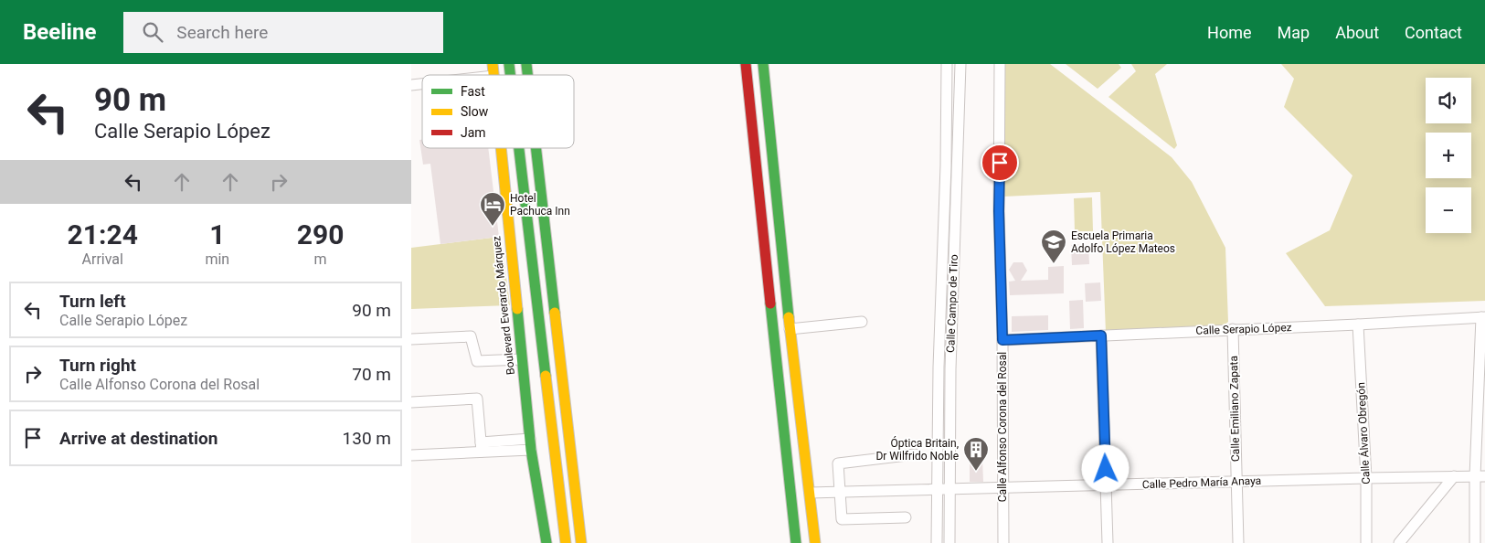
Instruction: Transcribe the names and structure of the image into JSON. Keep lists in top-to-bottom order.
{
  "streets": {
    "main road": ["Boulevard Everardo Márquez"],
    "street": [
      "Calle Campo de Tiro",
      "Calle Serapio López",
      "Calle Emiliano Zapata",
      "Calle Alfonso Corona del Rosal",
      "Calle Álvaro Obregón",
      "Calle Pedro María Anaya"
    ]
  },
  "crossings": [
    ["Calle Campo de Tiro", "Calle Pedro María Anaya"],
    ["Calle Serapio López", "Calle Emiliano Zapata"],
    ["Calle Serapio López", "Calle Alfonso Corona del Rosal"],
    ["Calle Serapio López", "Calle Álvaro Obregón"],
    ["Calle Emiliano Zapata", "Calle Pedro María Anaya"],
    ["Calle Alfonso Corona del Rosal", "Calle Pedro María Anaya"],
    ["Calle Álvaro Obregón", "Calle Pedro María Anaya"]
  ],
  "places": {
    "hotel": ["Hotel Pachuca Inn"],
    "school or university": ["Escuela Primaria Adolfo López Mateos"],
    "building": ["Óptica Britain, Dr Wilfrido Noble"]
  },
  "legend": ["Fast", "Slow", "Jam"],
  "page": {
    "header": "Beeline",
    "search": "Search here",
    "nav": [
      "Home",
      "Map",
      "About",
      "Contact"
    ],
    "turn": ["90 m", "Calle Serapio López"],
    "map_buttons": ["+", "−"],
    "eta": [
      "21:24",
      "Arrival",
      "1",
      "min",
      "290",
      "m"
    ],
    "list": [
      {
        "name": "Turn left",
        "note": "Calle Serapio López",
        "value": "90 m"
      },
      {
        "name": "Turn right",
        "note": "Calle Alfonso Corona del Rosal",
        "value": "70 m"
      },
      {
        "name": "Arrive at destination",
        "value": "130 m"
      }
    ]
  }
}
